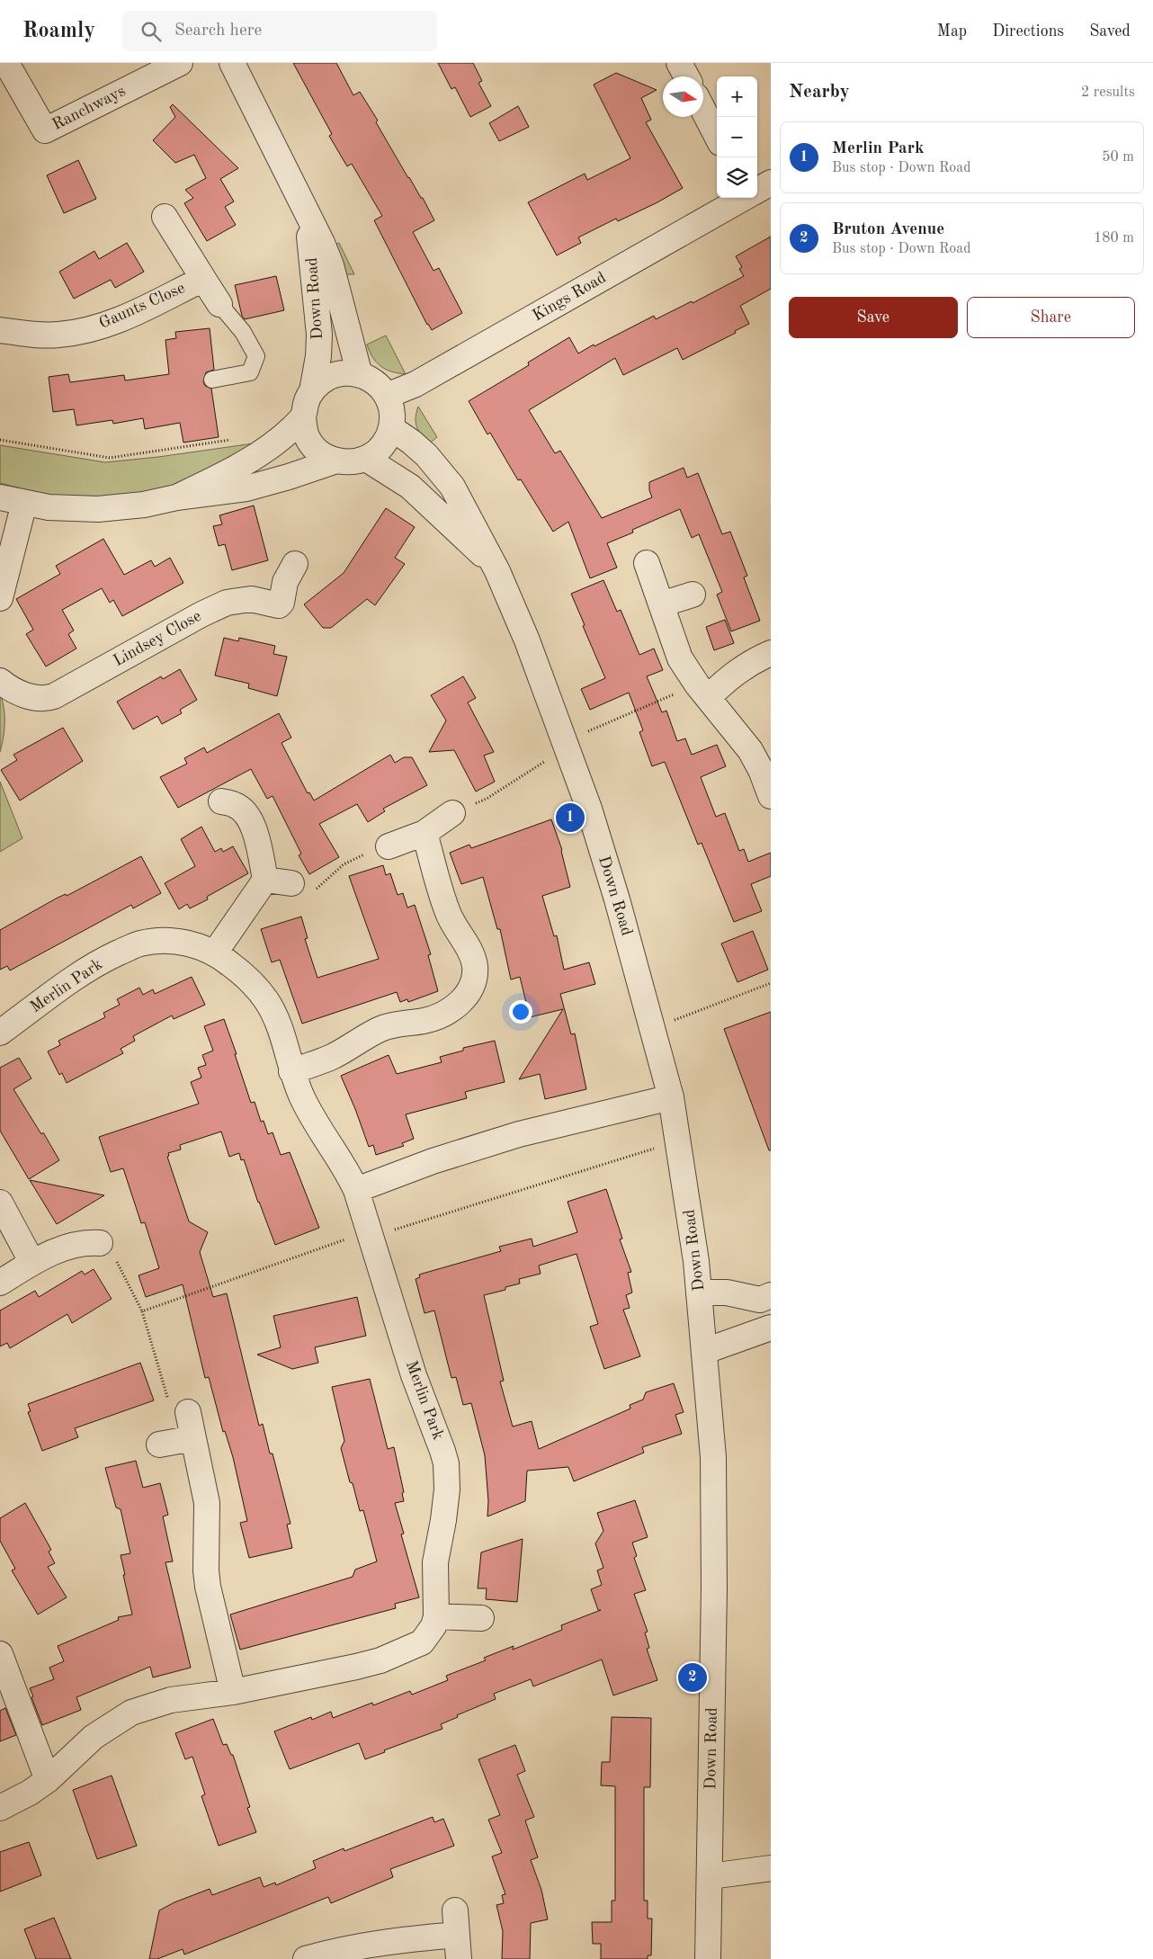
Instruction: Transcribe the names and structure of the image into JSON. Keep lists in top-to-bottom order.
{
  "streets": {
    "street": [
      "Ranchways",
      "Kings Road",
      "Down Road",
      "Gaunts Close",
      "Lindsey Close",
      "Merlin Park"
    ]
  },
  "crossings": [
    ["Kings Road", "Down Road"]
  ],
  "north": "right",
  "page": {
    "header": "Roamly",
    "search": "Search here",
    "nav": ["Map", "Directions", "Saved"],
    "heading": ["Nearby", "2 results"],
    "map_buttons": ["+", "−"],
    "list": [
      {
        "mark": "1",
        "name": "Merlin Park",
        "note": "Bus stop · Down Road",
        "value": "50 m"
      },
      {
        "mark": "2",
        "name": "Bruton Avenue",
        "note": "Bus stop · Down Road",
        "value": "180 m"
      }
    ],
    "buttons": ["Save", "Share"],
    "pins": ["1", "2"]
  }
}
